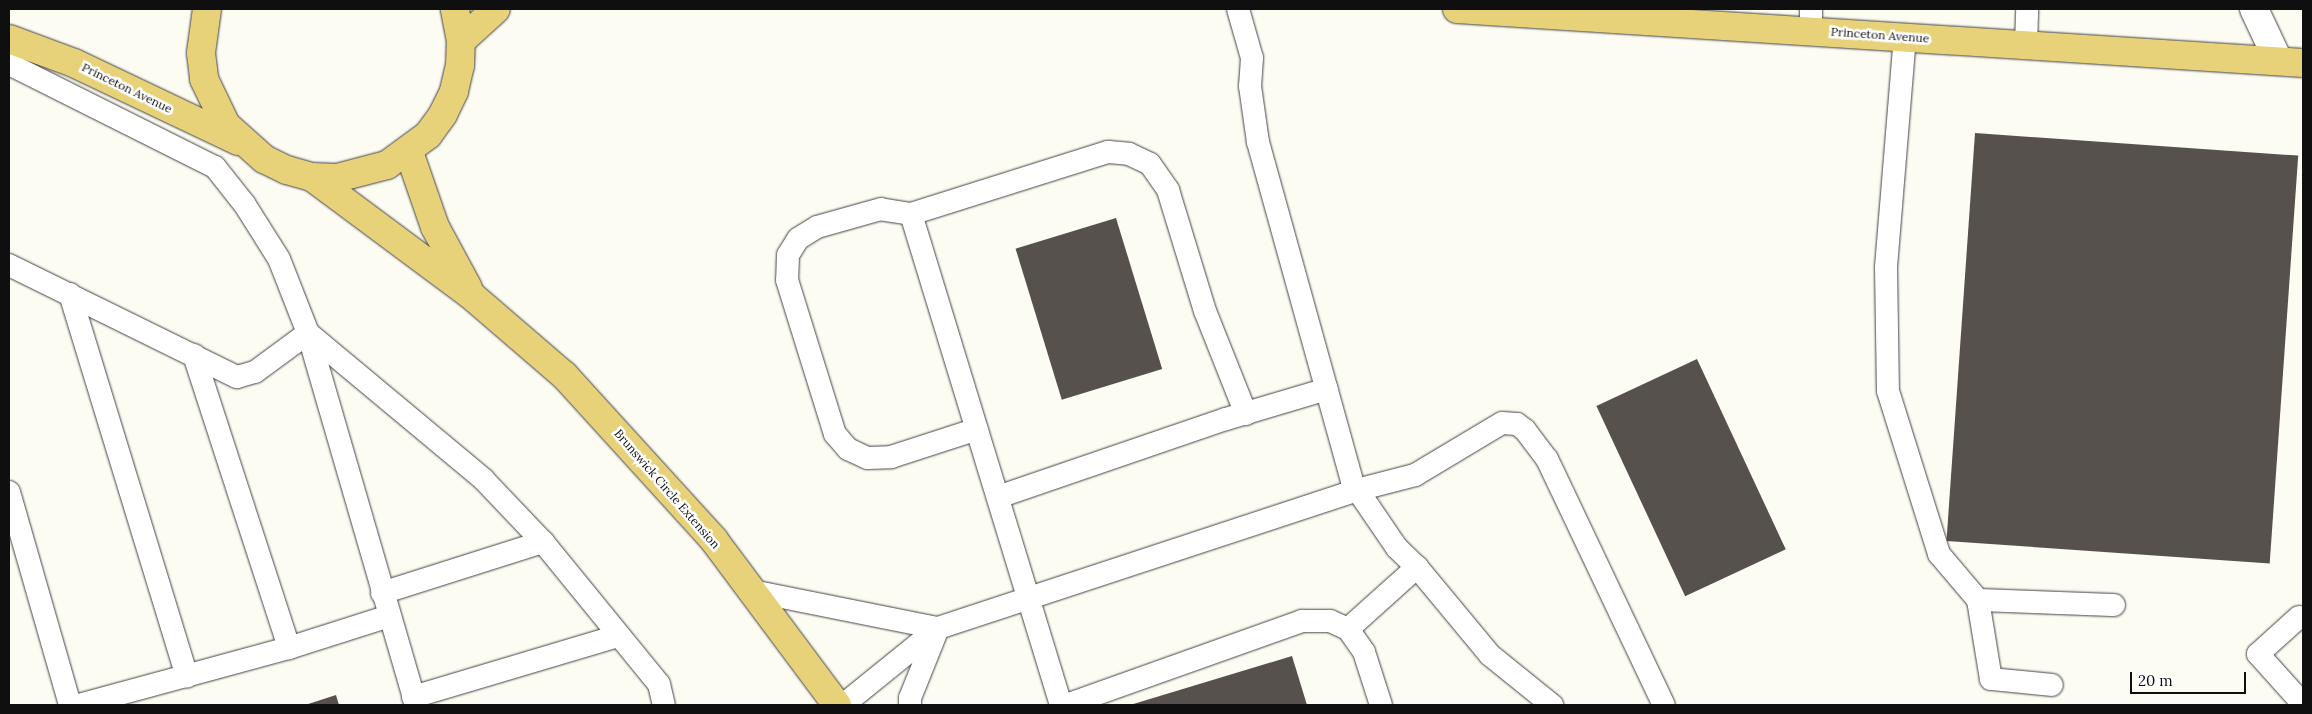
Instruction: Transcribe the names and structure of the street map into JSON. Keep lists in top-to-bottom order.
{
  "streets": {
    "main road": ["Princeton Avenue", "Brunswick Circle Extension"]
  },
  "scale_bar": "20 m"
}
